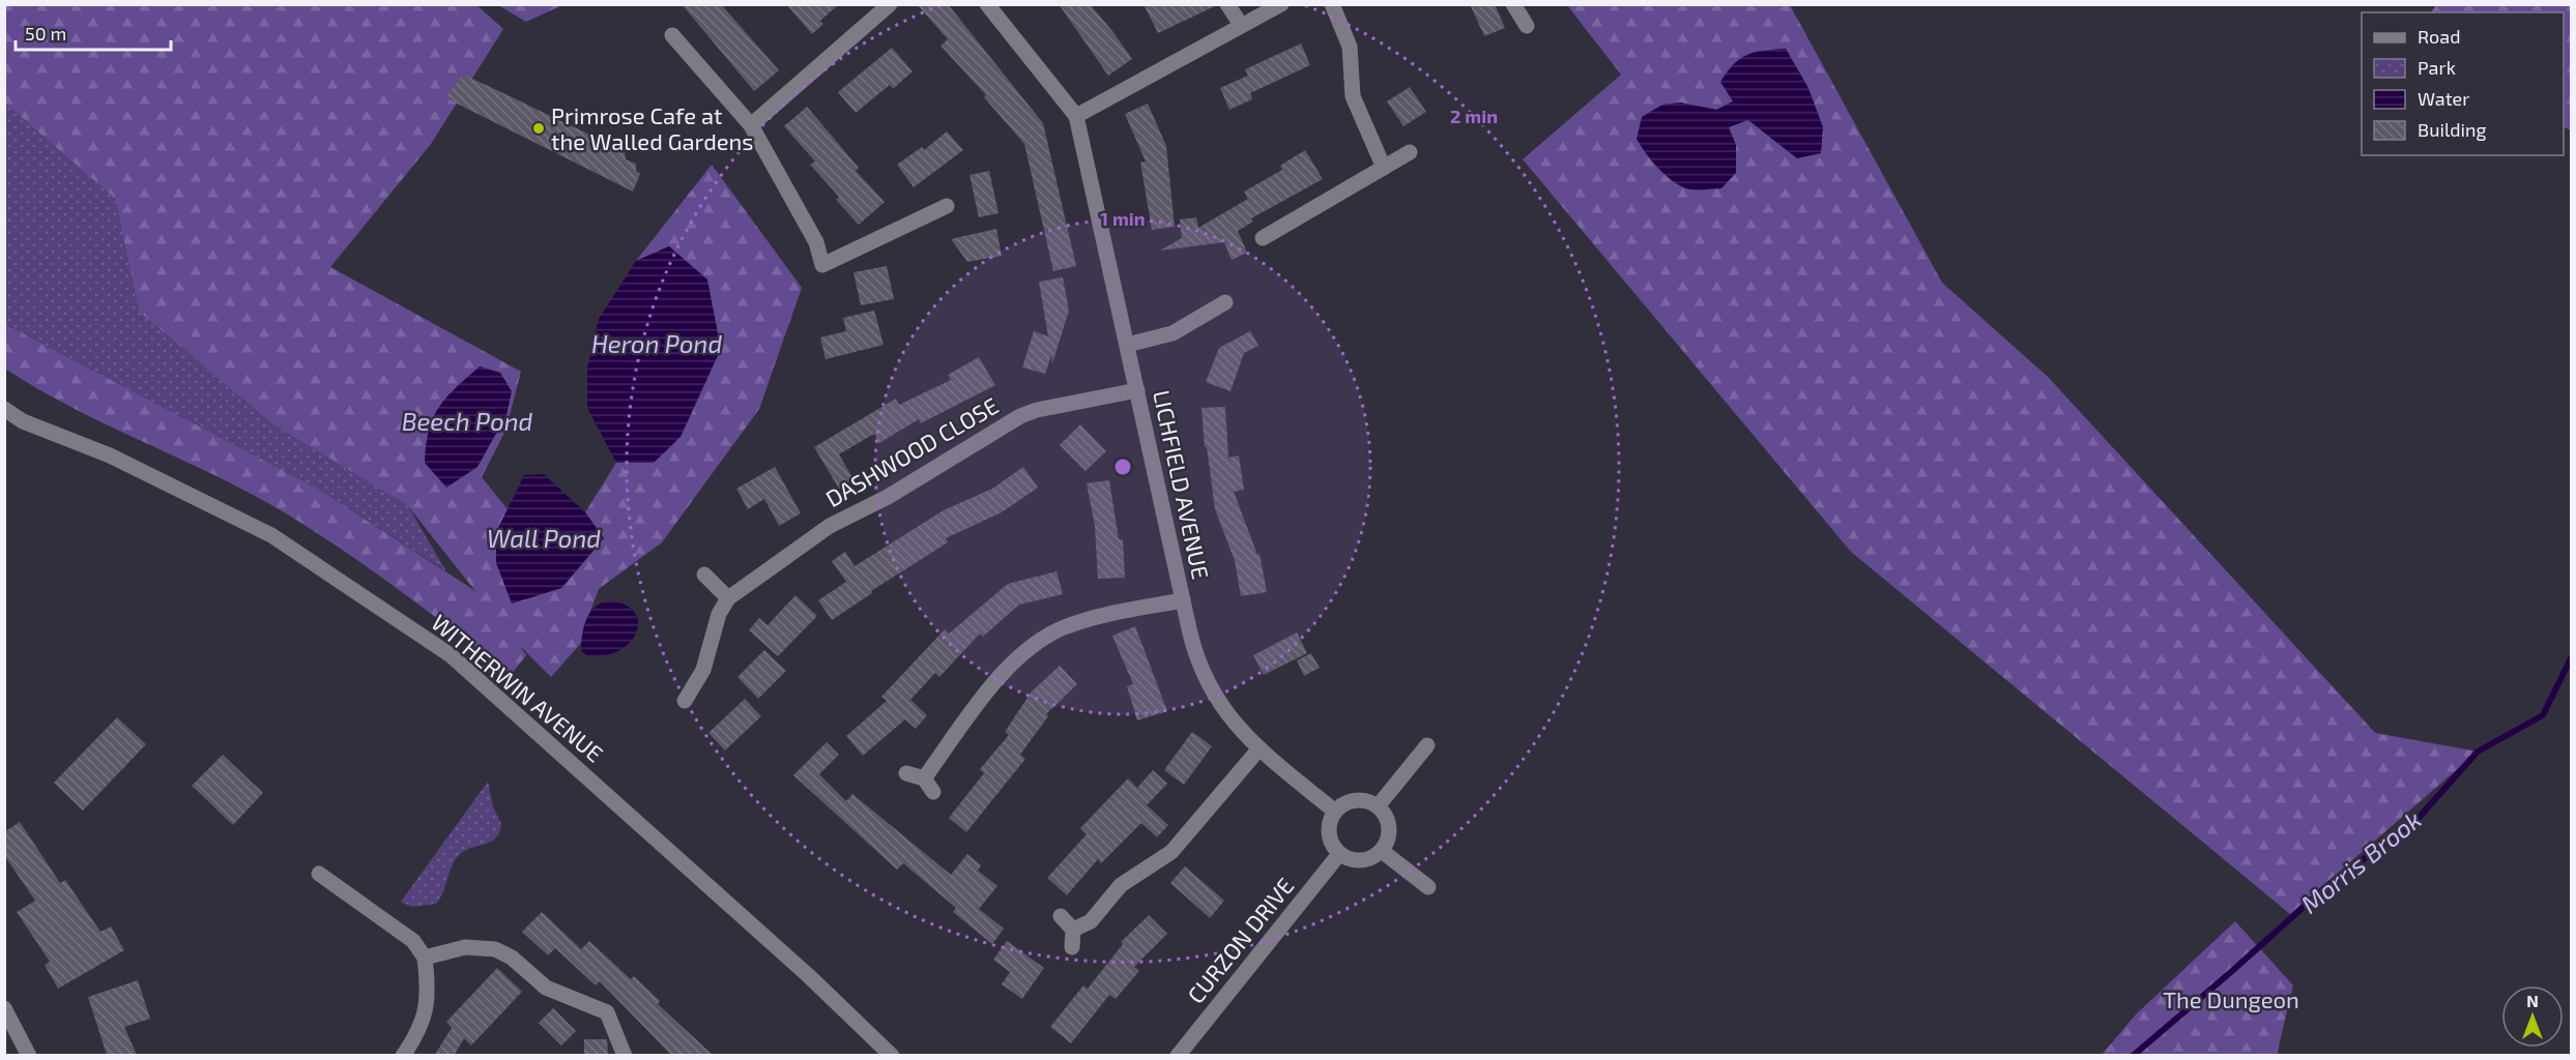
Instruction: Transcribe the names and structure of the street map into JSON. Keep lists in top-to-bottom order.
{
  "streets": {
    "street": [
      "DASHWOOD CLOSE",
      "LICHFIELD AVENUE",
      "WITHERWIN AVENUE",
      "CURZON DRIVE"
    ]
  },
  "crossings": [
    ["DASHWOOD CLOSE", "LICHFIELD AVENUE"],
    ["LICHFIELD AVENUE", "CURZON DRIVE"]
  ],
  "water": [
    "Heron Pond",
    "Beech Pond",
    "Wall Pond",
    "Morris Brook"
  ],
  "parks": ["The Dungeon"],
  "places": ["Primrose Cafe at the Walled Gardens"],
  "legend": [
    "Road",
    "Park",
    "Water",
    "Building"
  ],
  "scale_bar": "50 m",
  "north": "top",
  "rings": ["2 min", "1 min"]
}
